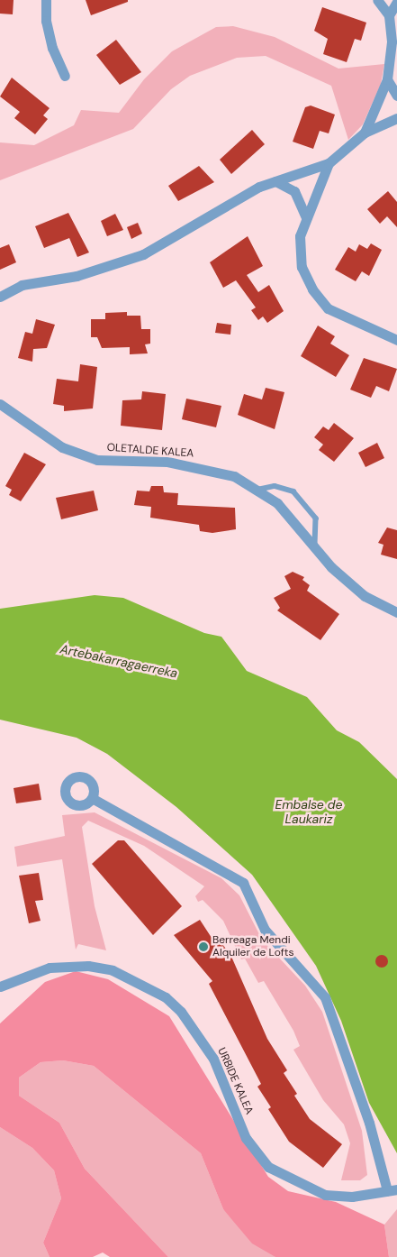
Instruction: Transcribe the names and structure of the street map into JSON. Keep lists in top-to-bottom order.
{
  "streets": {
    "street": ["OLETALDE KALEA", "URBIDE KALEA"]
  },
  "water": ["Artebakarragaerreka", "Embalse de Laukariz"],
  "places": ["Berreaga Mendi Alquiler de Lofts"]
}
